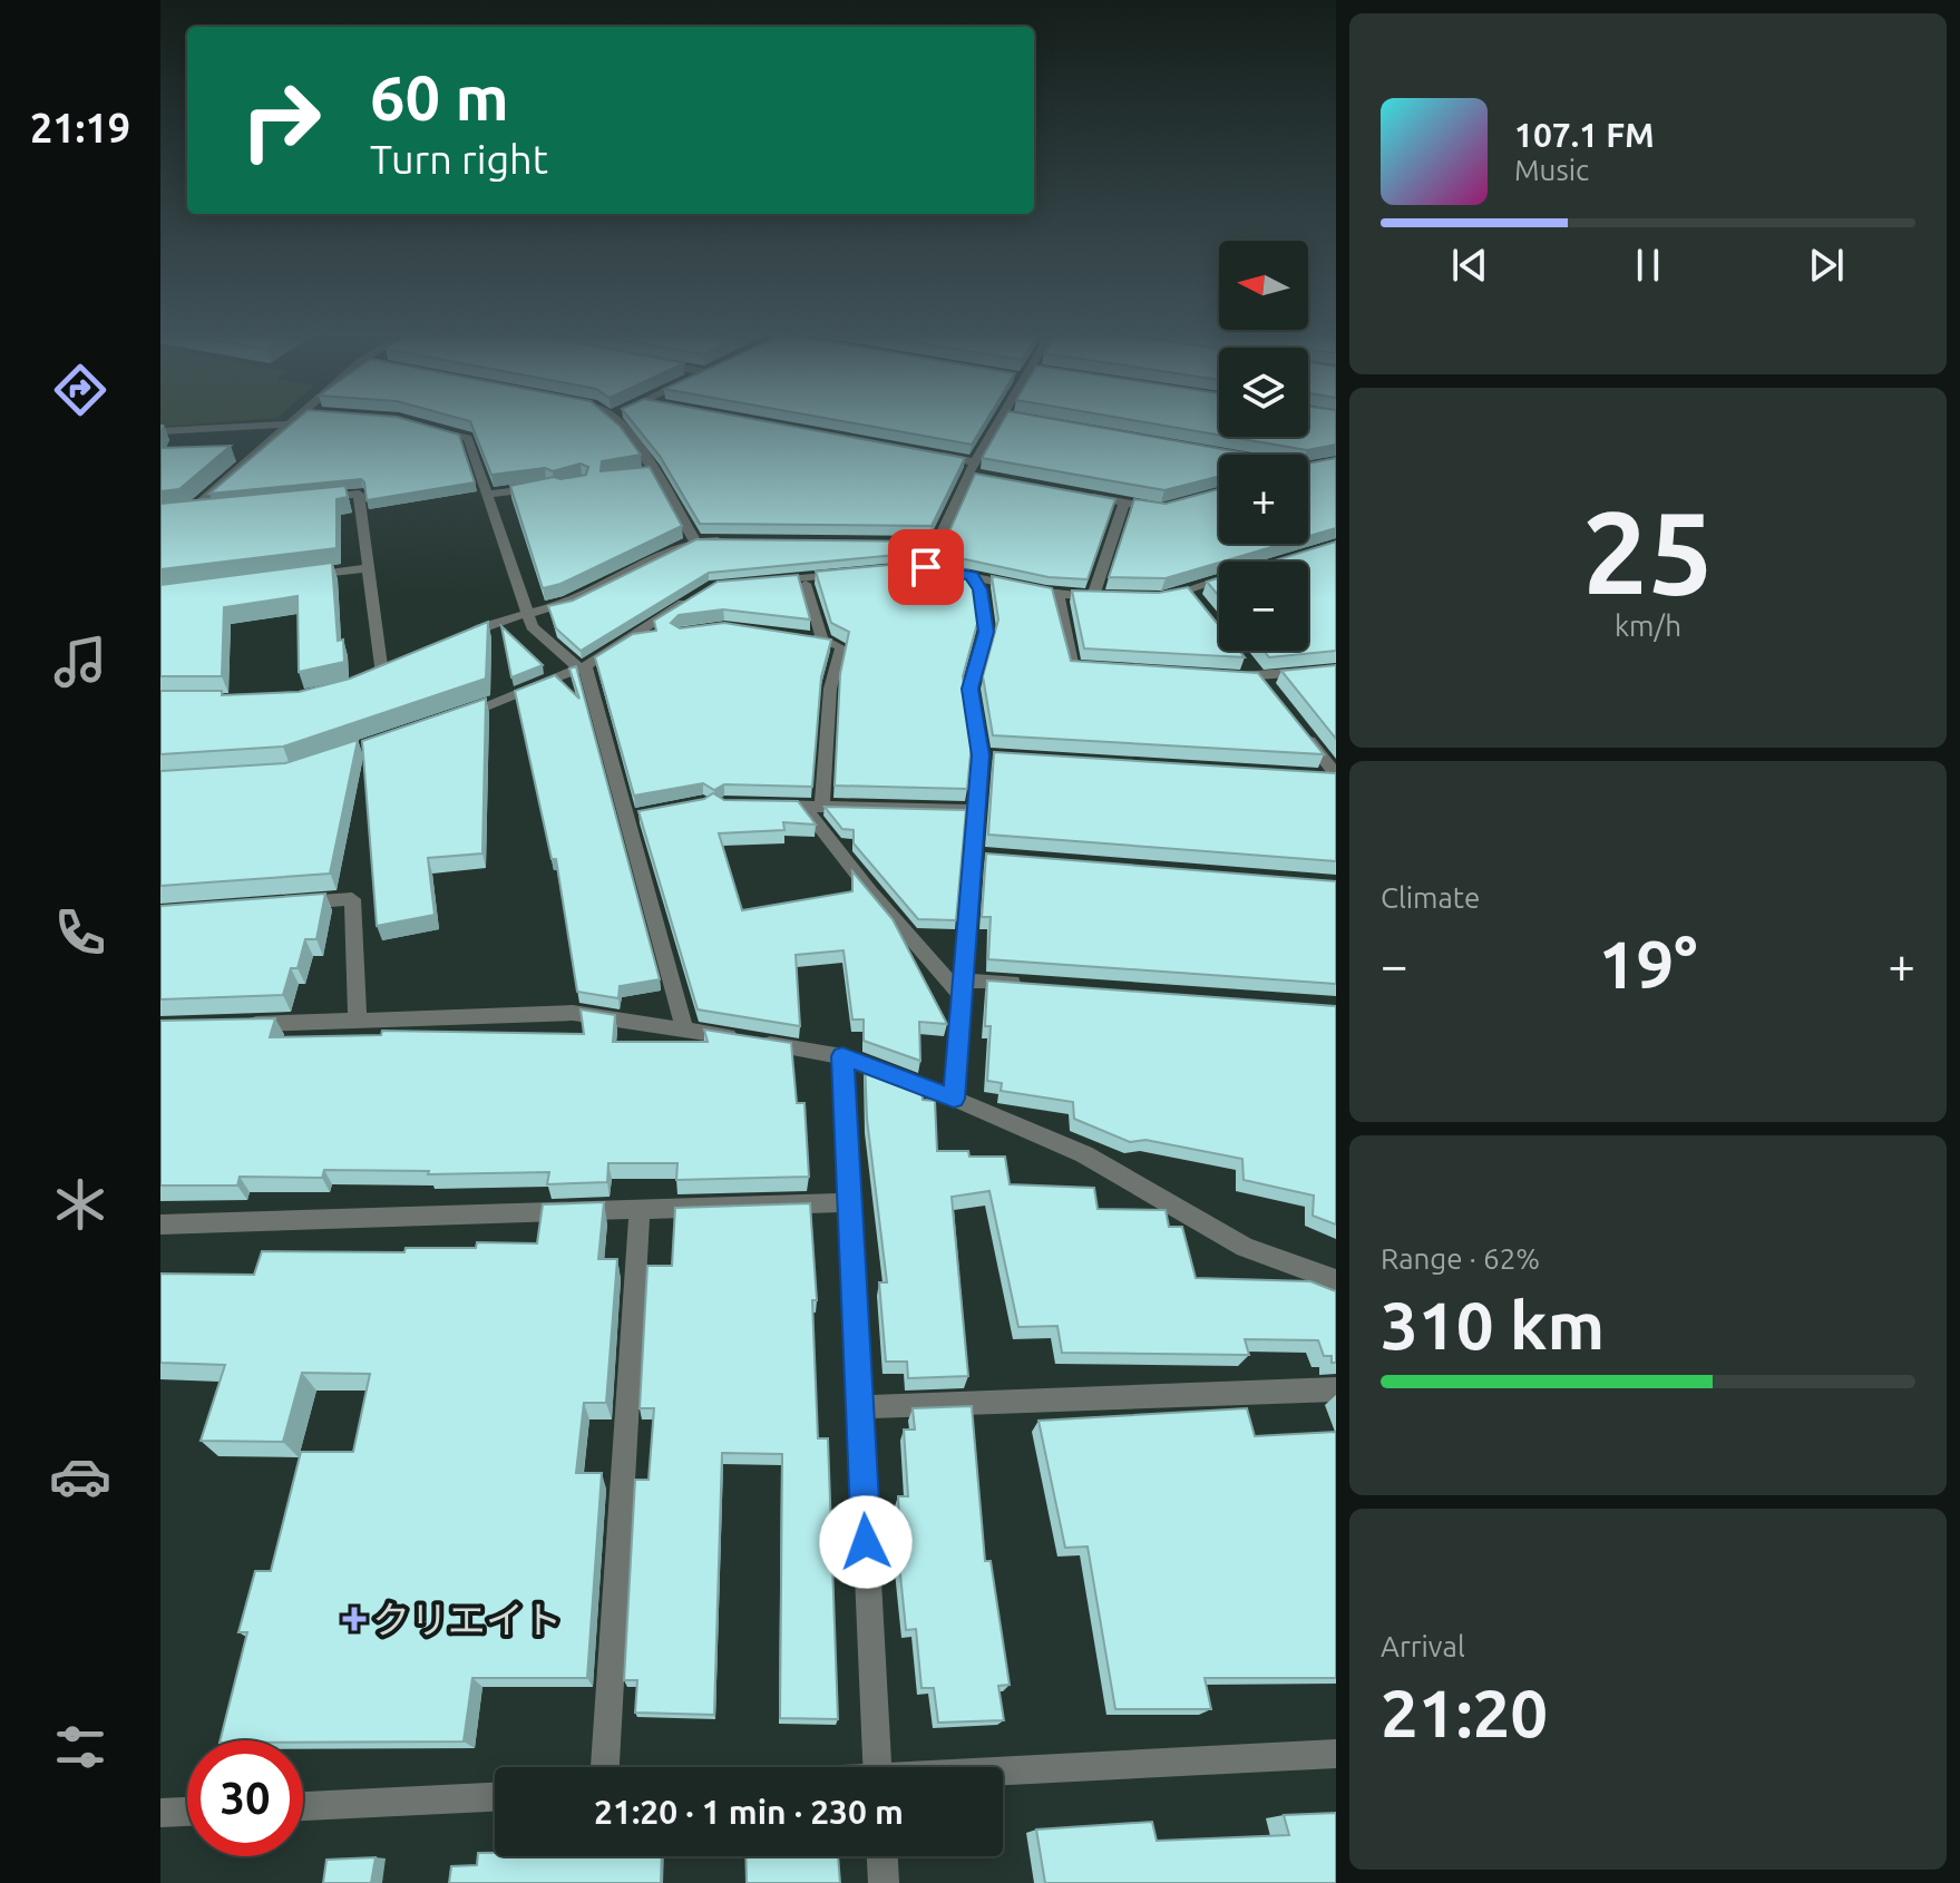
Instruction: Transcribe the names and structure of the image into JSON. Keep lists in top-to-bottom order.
{
  "places": {
    "health": ["クリエイト"]
  },
  "north": "left",
  "page": {
    "tabs": "21:19",
    "turn": ["60 m", "Turn right"],
    "song": ["107.1 FM", "Music"],
    "map_buttons": ["+", "−"],
    "tile": [
      ["25", "km/h"],
      "Climate",
      ["Range · 62%", "310 km"],
      ["Arrival", "21:20"]
    ],
    "heat": ["−", "19°", "+"],
    "limit": "30",
    "trip": "21:20 · 1 min · 230 m"
  }
}
